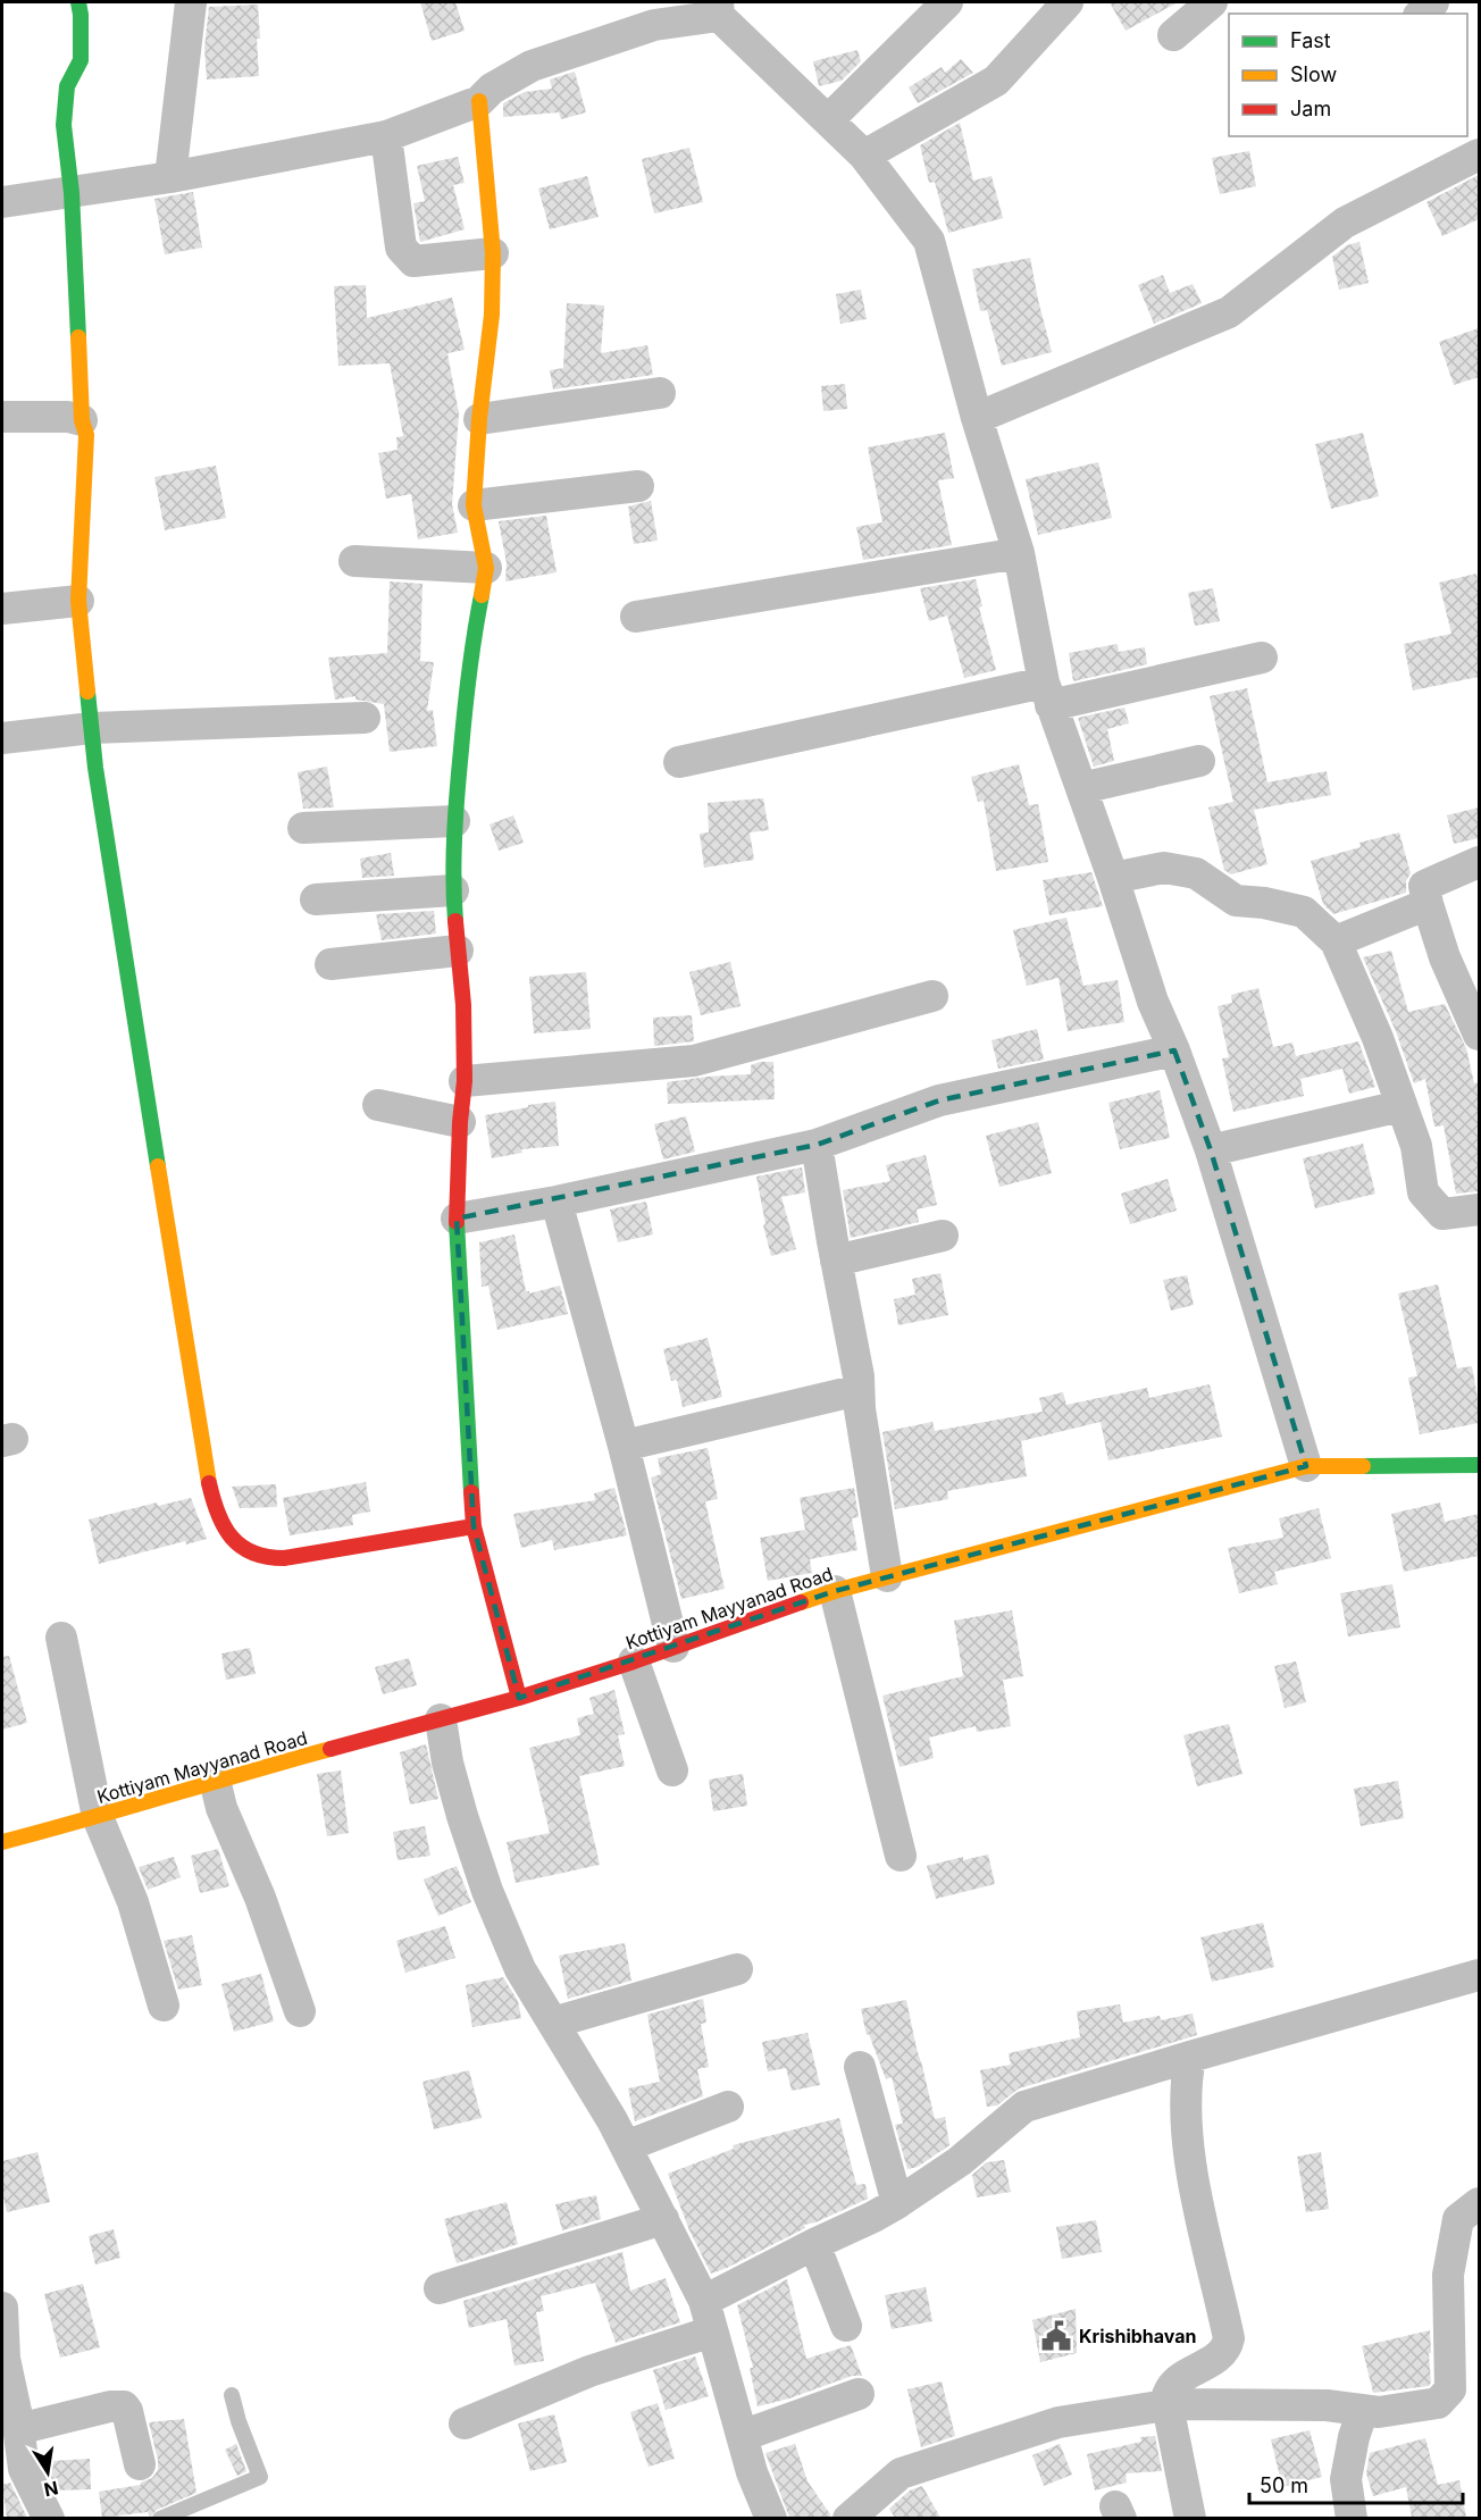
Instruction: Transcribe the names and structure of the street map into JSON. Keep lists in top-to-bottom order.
{
  "streets": {
    "street": ["Kottiyam Mayyanad Road"]
  },
  "places": {
    "public building": ["Krishibhavan"]
  },
  "legend": ["Fast", "Slow", "Jam"],
  "scale_bar": "50 m",
  "north": "bottom"
}
